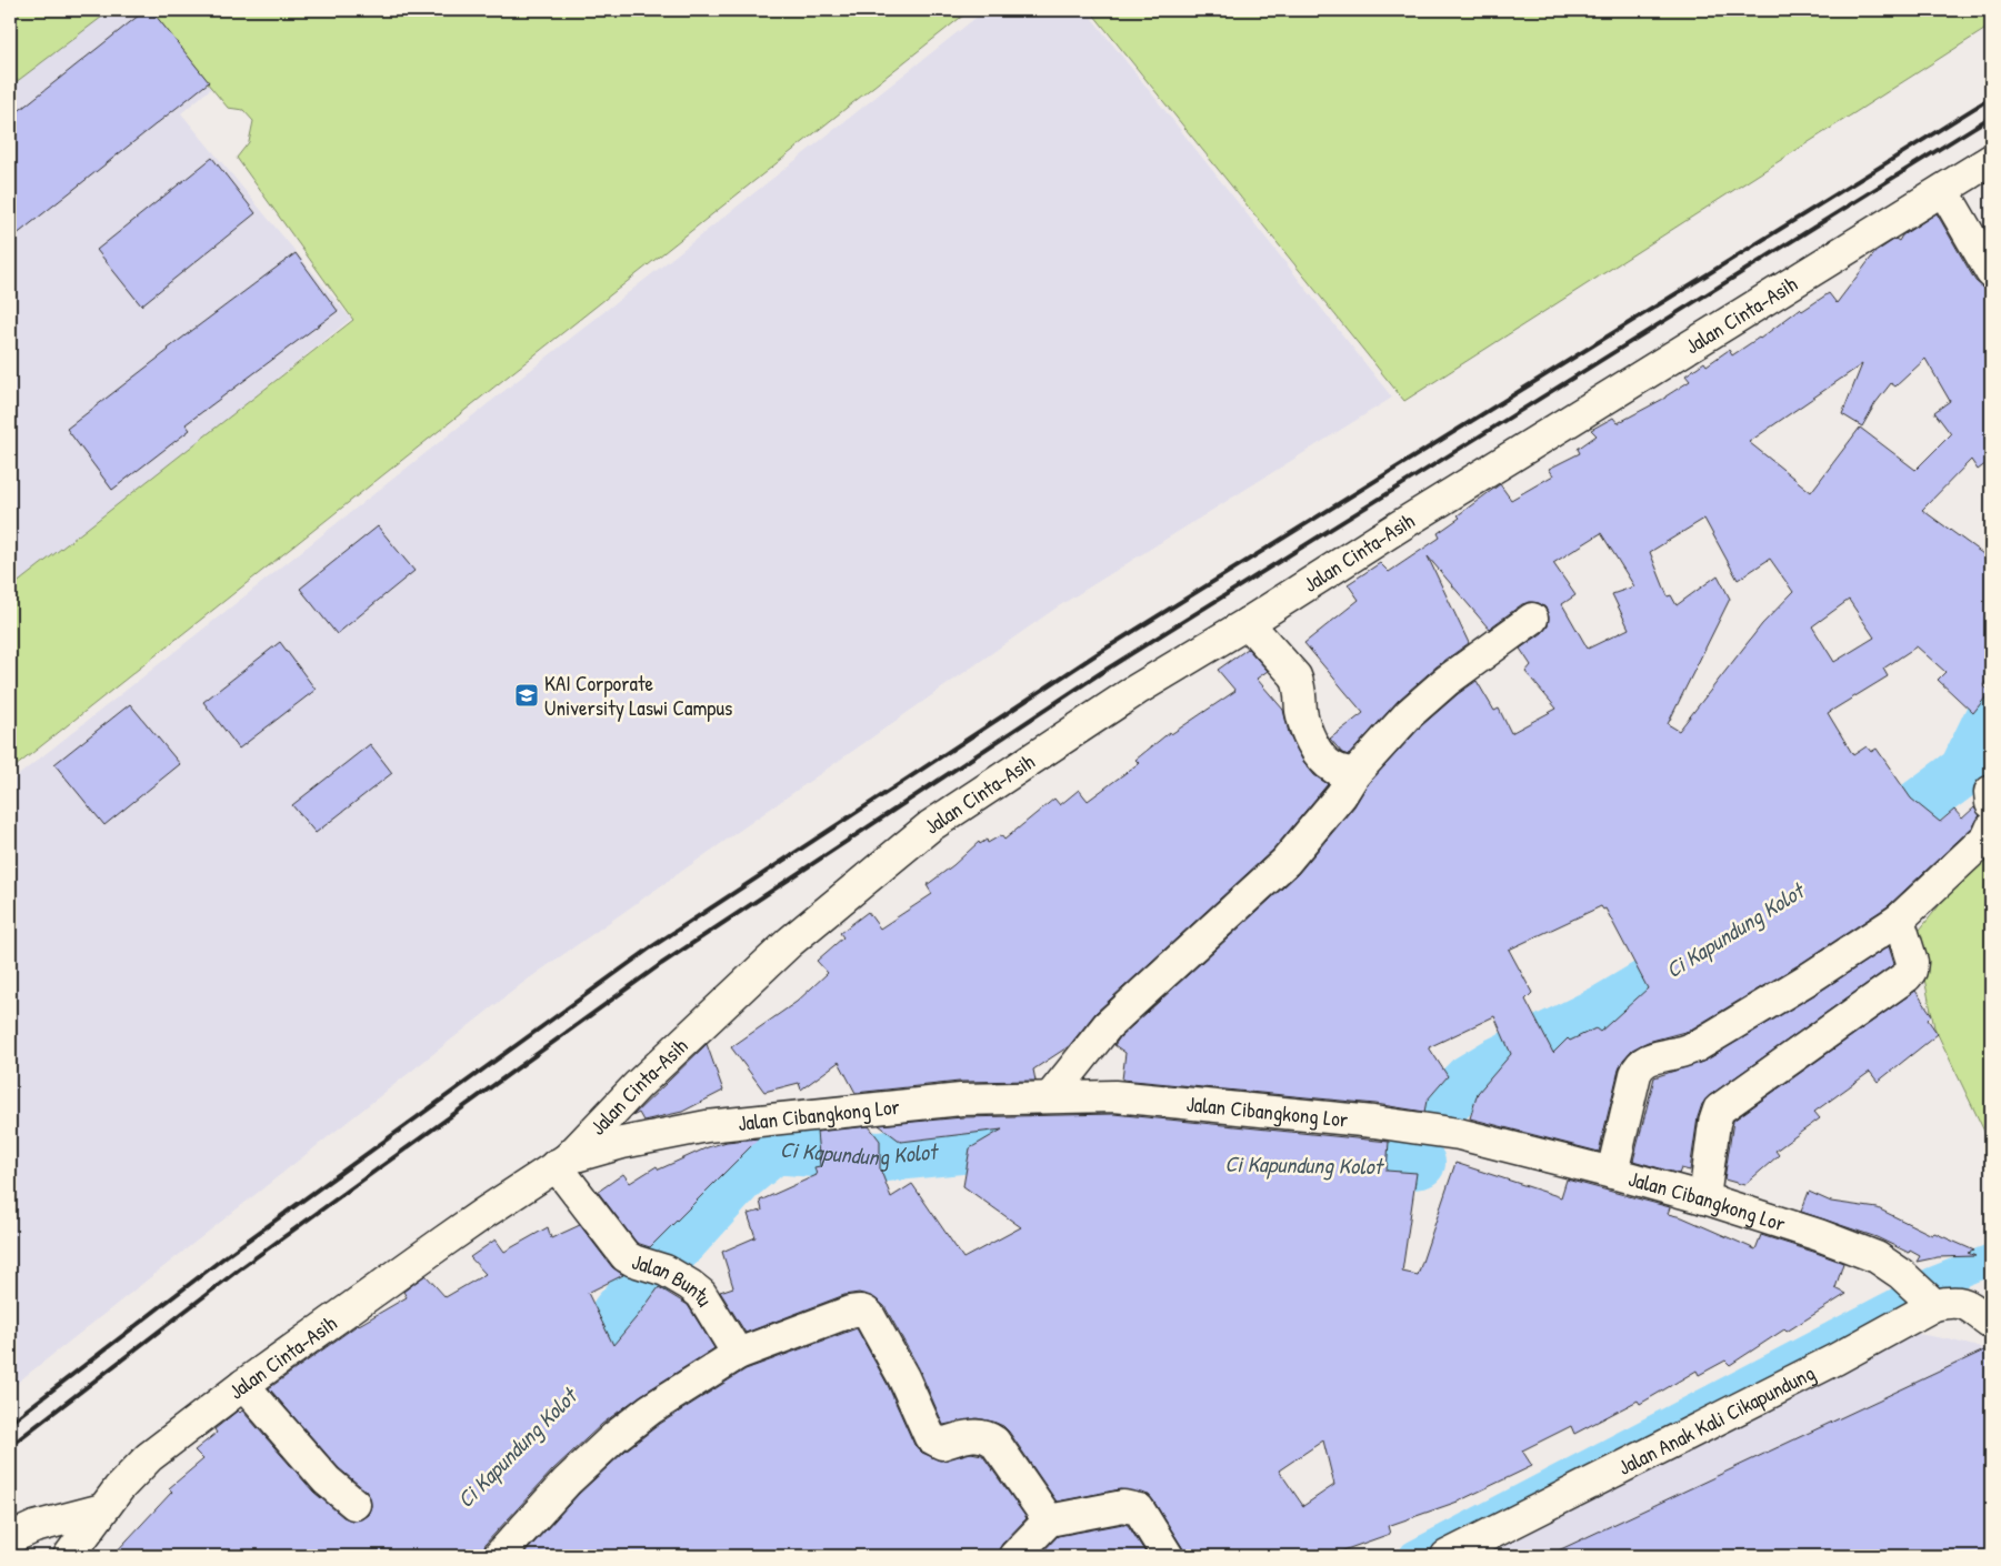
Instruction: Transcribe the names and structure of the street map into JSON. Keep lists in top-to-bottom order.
{
  "streets": {
    "street": [
      "Jalan Cinta-Asih",
      "Jalan Cibangkong Lor",
      "Jalan Buntu",
      "Jalan Anak Kali Cikapundung"
    ]
  },
  "crossings": [
    ["Jalan Cinta-Asih", "Jalan Cibangkong Lor"],
    ["Jalan Cinta-Asih", "Jalan Buntu"],
    ["Jalan Cibangkong Lor", "Jalan Buntu"],
    ["Jalan Cibangkong Lor", "Jalan Anak Kali Cikapundung"]
  ],
  "water": ["Ci Kapundung Kolot"],
  "places": {
    "school or university": ["KAI Corporate University Laswi Campus"]
  }
}
